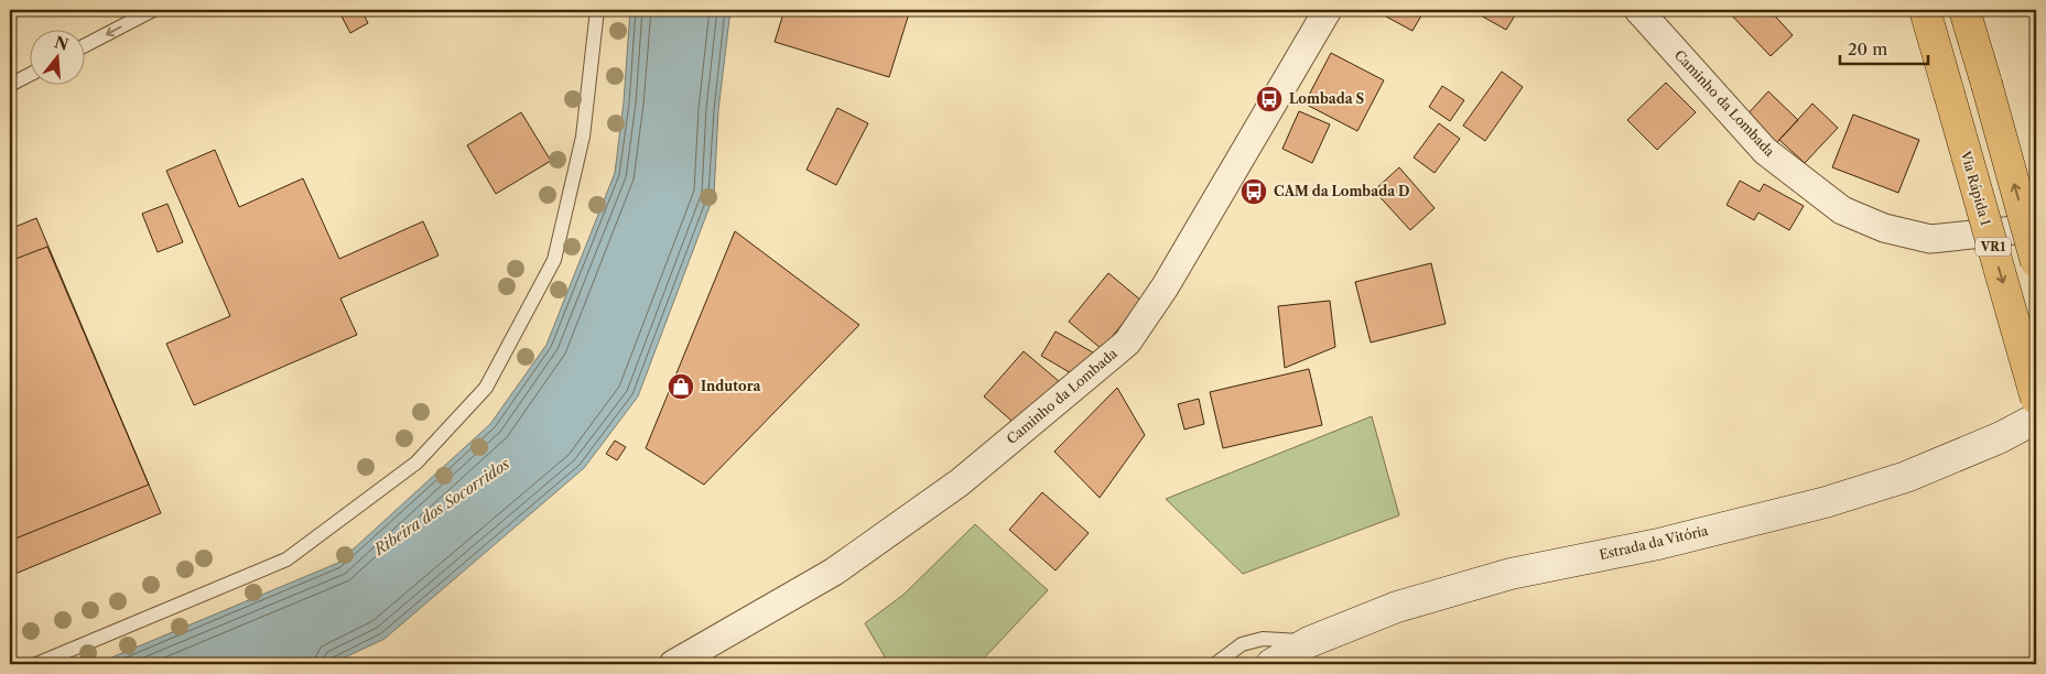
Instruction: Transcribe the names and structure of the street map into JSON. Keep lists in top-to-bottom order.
{
  "streets": {
    "highway": ["Via Rápida 1", "VR1"],
    "main road": ["Estrada da Vitória"],
    "street": ["Caminho da Lombada"]
  },
  "water": ["Ribeira dos Socorridos"],
  "places": {
    "bus stop": ["Lombada S", "CAM da Lombada D"],
    "shop": ["Indutora"]
  },
  "scale_bar": "20 m",
  "north": "top"
}
